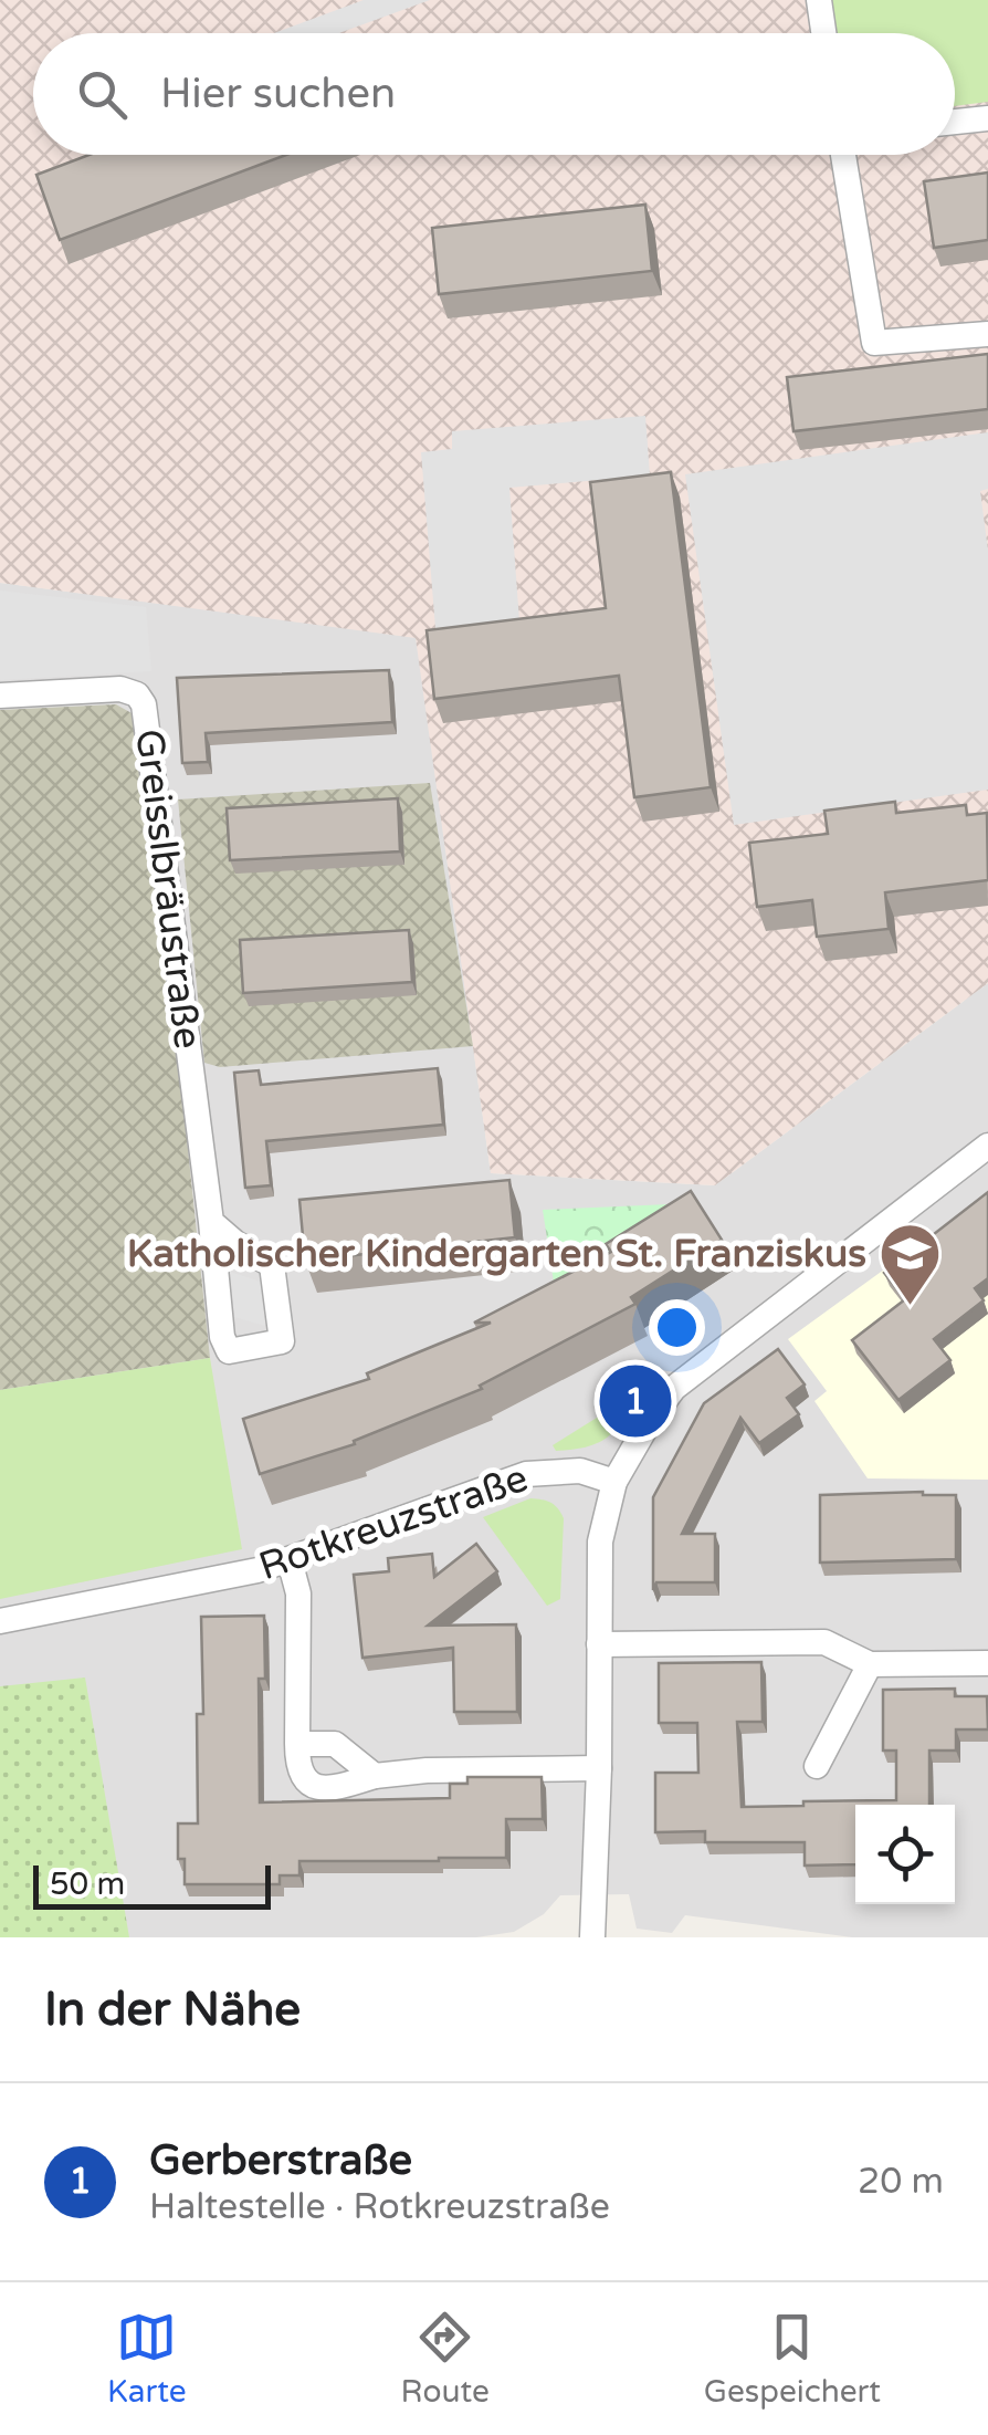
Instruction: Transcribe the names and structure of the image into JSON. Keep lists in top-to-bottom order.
{
  "streets": {
    "street": ["Greisslbräustraße", "Rotkreuzstraße"]
  },
  "places": {
    "school or university": ["Katholischer Kindergarten St. Franziskus"]
  },
  "scale_bar": "50 m",
  "page": {
    "search": "Hier suchen",
    "pins": "1",
    "scale": "50 m",
    "heading": "In der Nähe",
    "list": [
      {
        "mark": "1",
        "name": "Gerberstraße",
        "note": "Haltestelle · Rotkreuzstraße",
        "value": "20 m"
      }
    ],
    "nav": ["Karte", "Route", "Gespeichert"]
  }
}
